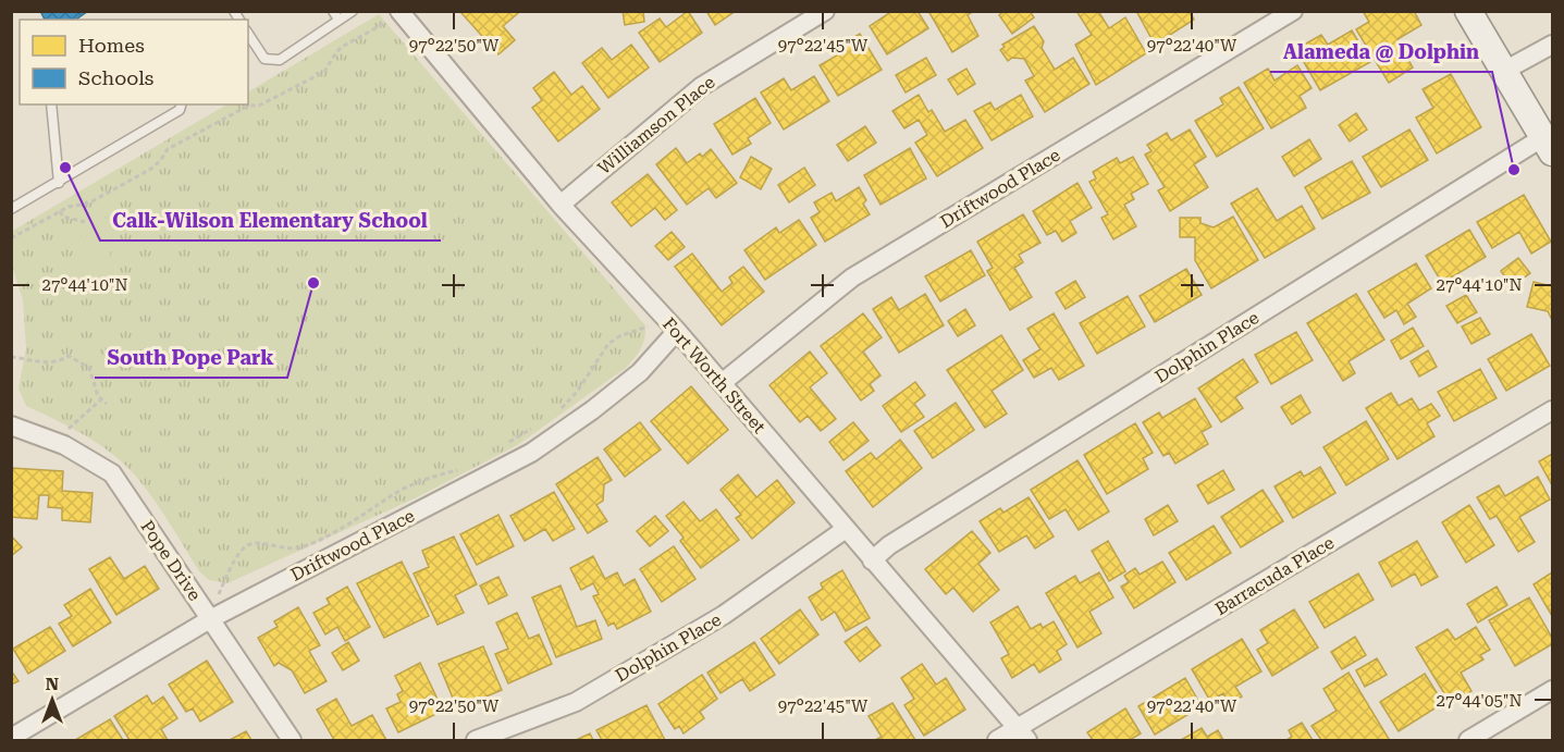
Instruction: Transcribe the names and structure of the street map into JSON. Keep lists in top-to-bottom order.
{
  "streets": {
    "street": [
      "Williamson Place",
      "Driftwood Place",
      "Dolphin Place",
      "Fort Worth Street",
      "Pope Drive",
      "Barracuda Place"
    ]
  },
  "crossings": [
    ["Williamson Place", "Fort Worth Street"],
    ["Driftwood Place", "Fort Worth Street"],
    ["Driftwood Place", "Pope Drive"],
    ["Dolphin Place", "Fort Worth Street"],
    ["Fort Worth Street", "Barracuda Place"]
  ],
  "places": ["Calk-Wilson Elementary School", "Alameda @ Dolphin", "South Pope Park"],
  "legend": ["Homes", "Schools"],
  "north": "top",
  "coordinates": [
    "97°22'50\"W",
    "97°22'45\"W",
    "97°22'40\"W",
    "27°44'10\"N",
    "27°44'05\"N"
  ]
}
